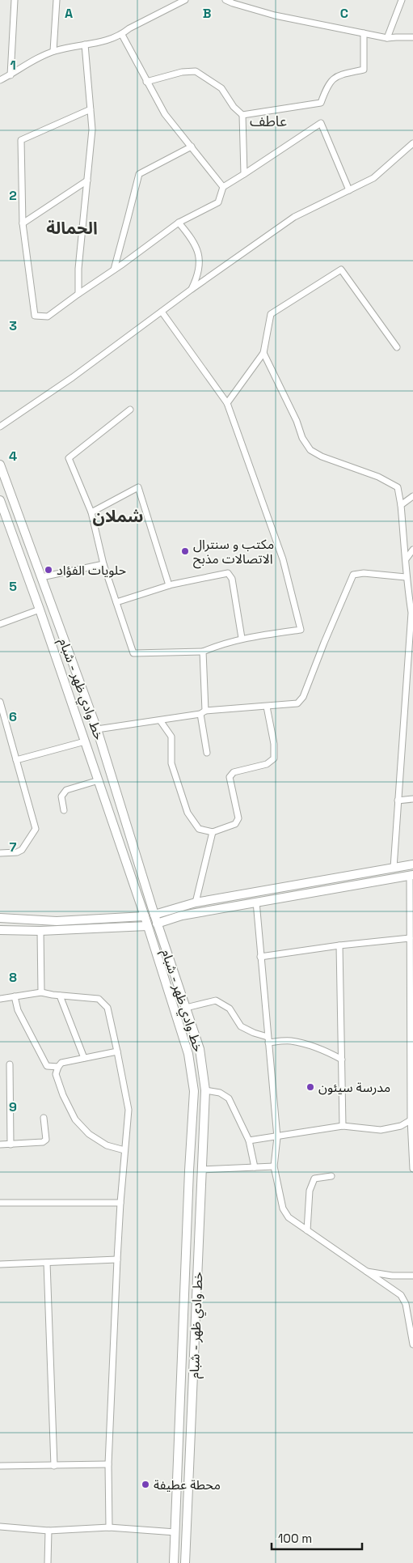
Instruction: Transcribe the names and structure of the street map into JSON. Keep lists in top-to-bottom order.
{
  "streets": {
    "main road": ["خط وادي ظهر - شبام"]
  },
  "districts": ["عاطف", "الحمالة", "شملان"],
  "places": [
    "مكتب و سنترال الاتصالات مذبح",
    "حلويات الفؤاد",
    "مدرسة سيئون",
    "محطة عطيفة"
  ],
  "scale_bar": "100 m",
  "grid": {
    "columns": ["A", "B", "C"],
    "rows": [
      "1",
      "2",
      "3",
      "4",
      "5",
      "6",
      "7",
      "8",
      "9"
    ]
  }
}
